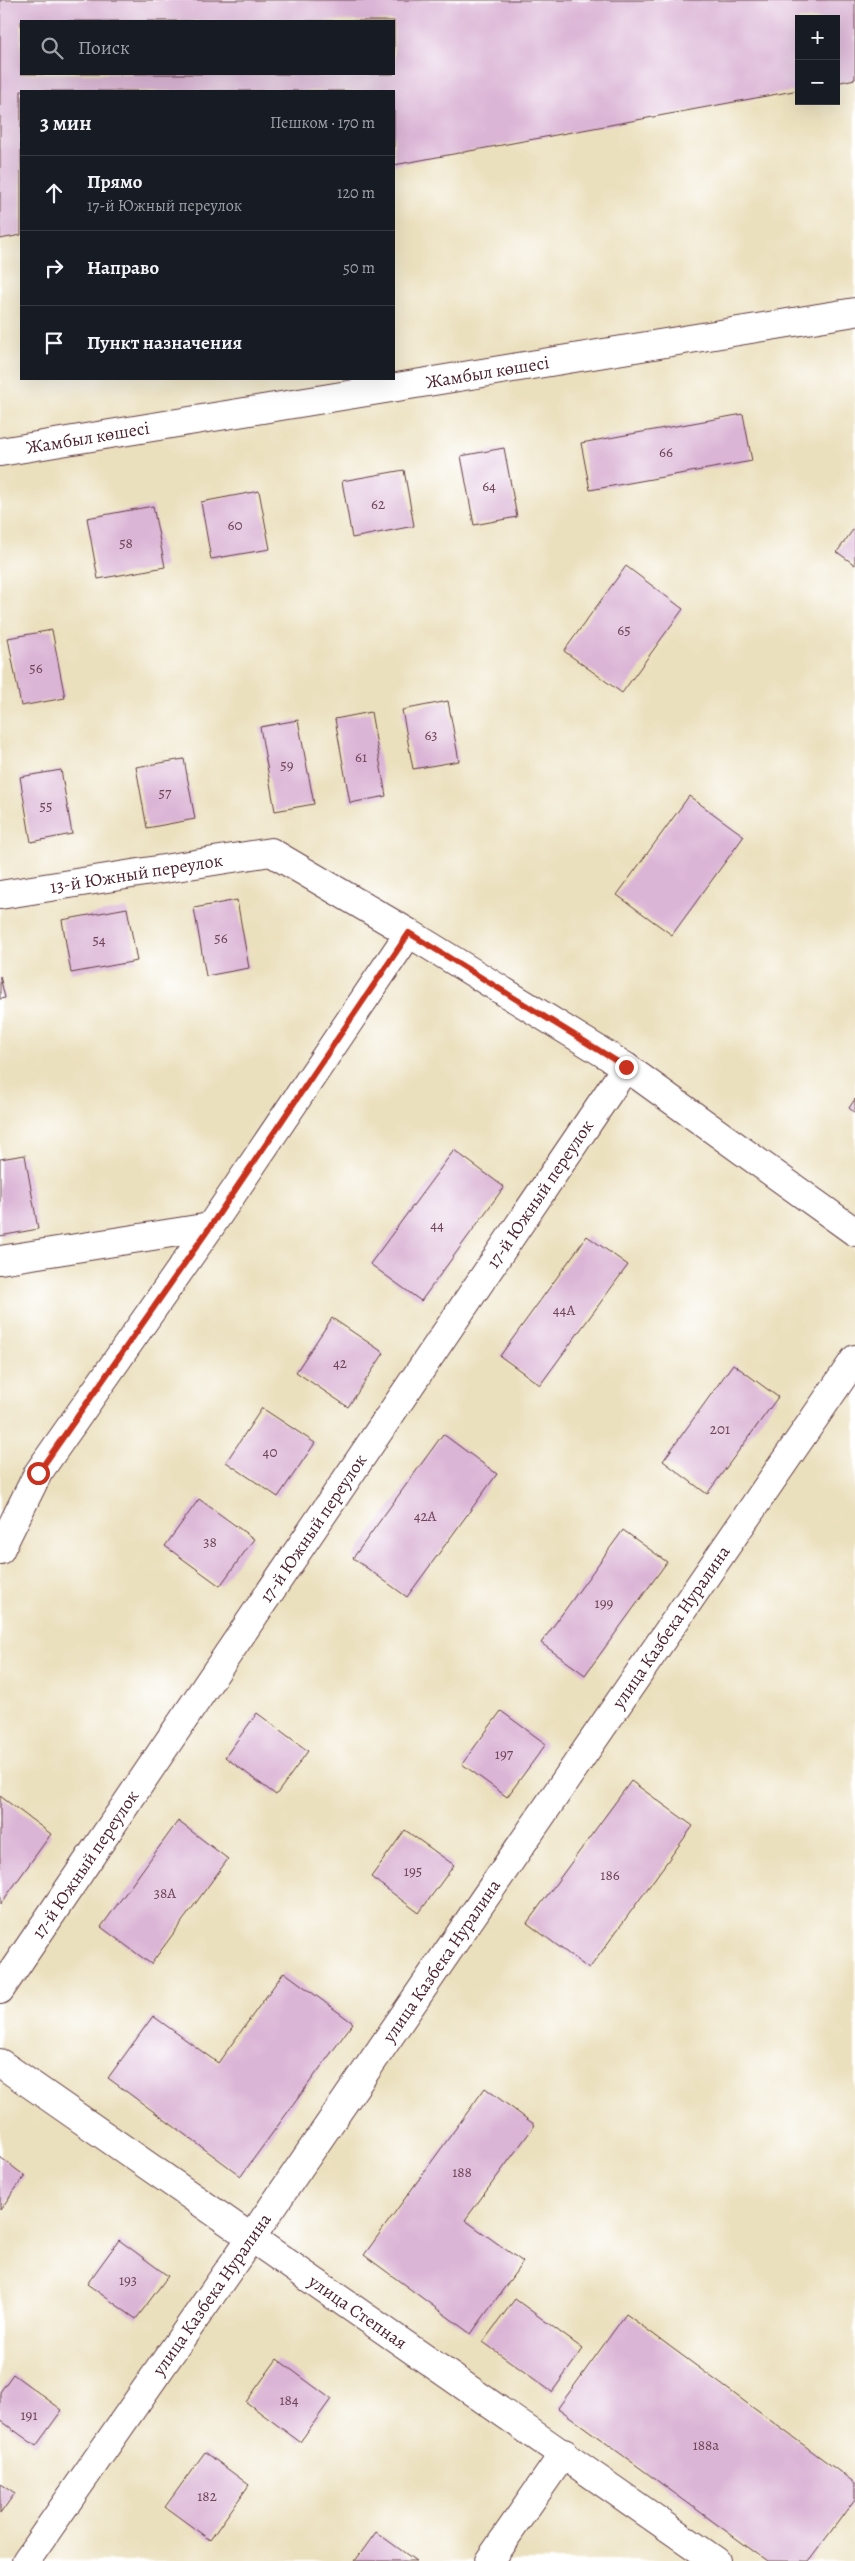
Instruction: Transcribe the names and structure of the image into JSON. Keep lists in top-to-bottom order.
{
  "streets": {
    "street": [
      "Жамбыл көшесі",
      "13-й Южный переулок",
      "17-й Южный переулок",
      "улица Казбека Нуралина",
      "улица Степная"
    ]
  },
  "crossings": [
    ["улица Казбека Нуралина", "улица Степная"]
  ],
  "house_numbers": [
    "66",
    "64",
    "62",
    "60",
    "58",
    "65",
    "56",
    "63",
    "61",
    "59",
    "57",
    "55",
    "56",
    "54",
    "44",
    "44А",
    "42",
    "201",
    "40",
    "42А",
    "38",
    "199",
    "197",
    "195",
    "186",
    "38А",
    "188",
    "193",
    "184",
    "191",
    "188а",
    "182"
  ],
  "page": {
    "map_buttons": ["+", "−"],
    "search": "Поиск",
    "heading": ["3 мин", "Пешком · 170 m"],
    "list": [
      ["Прямо", "17-й Южный переулок", "120 m"],
      ["Направо", "50 m"],
      "Пункт назначения"
    ]
  }
}
